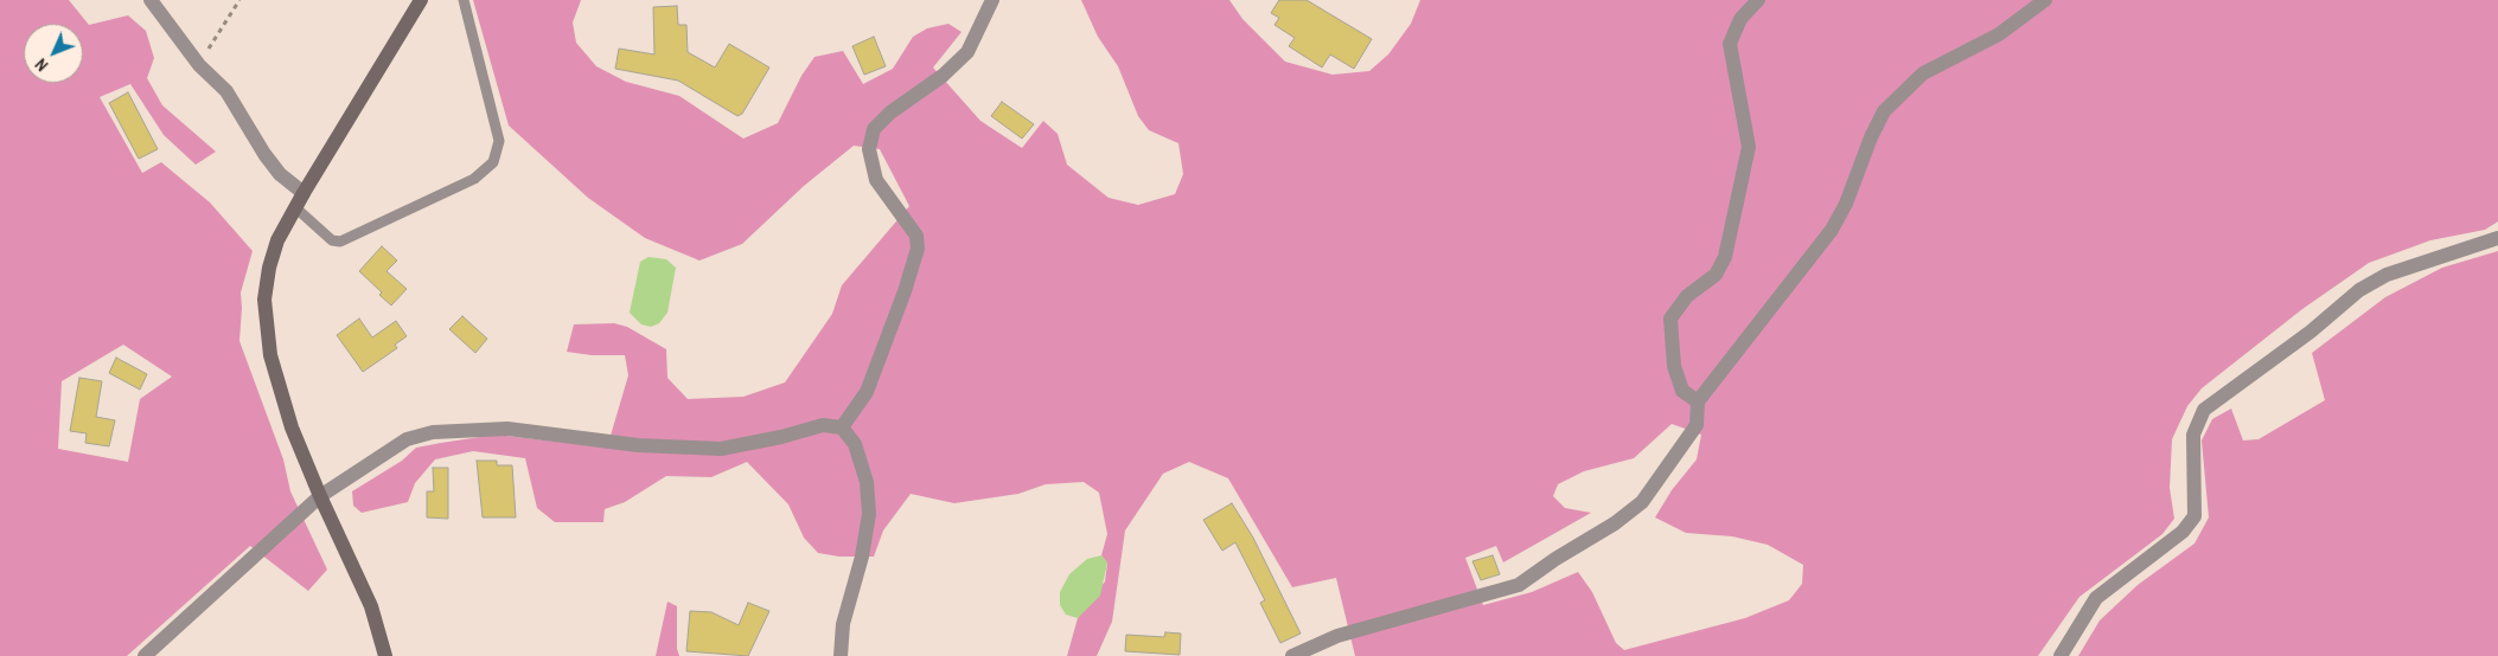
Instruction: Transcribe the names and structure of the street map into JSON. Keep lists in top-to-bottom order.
{
  "north": "bottom left"
}
